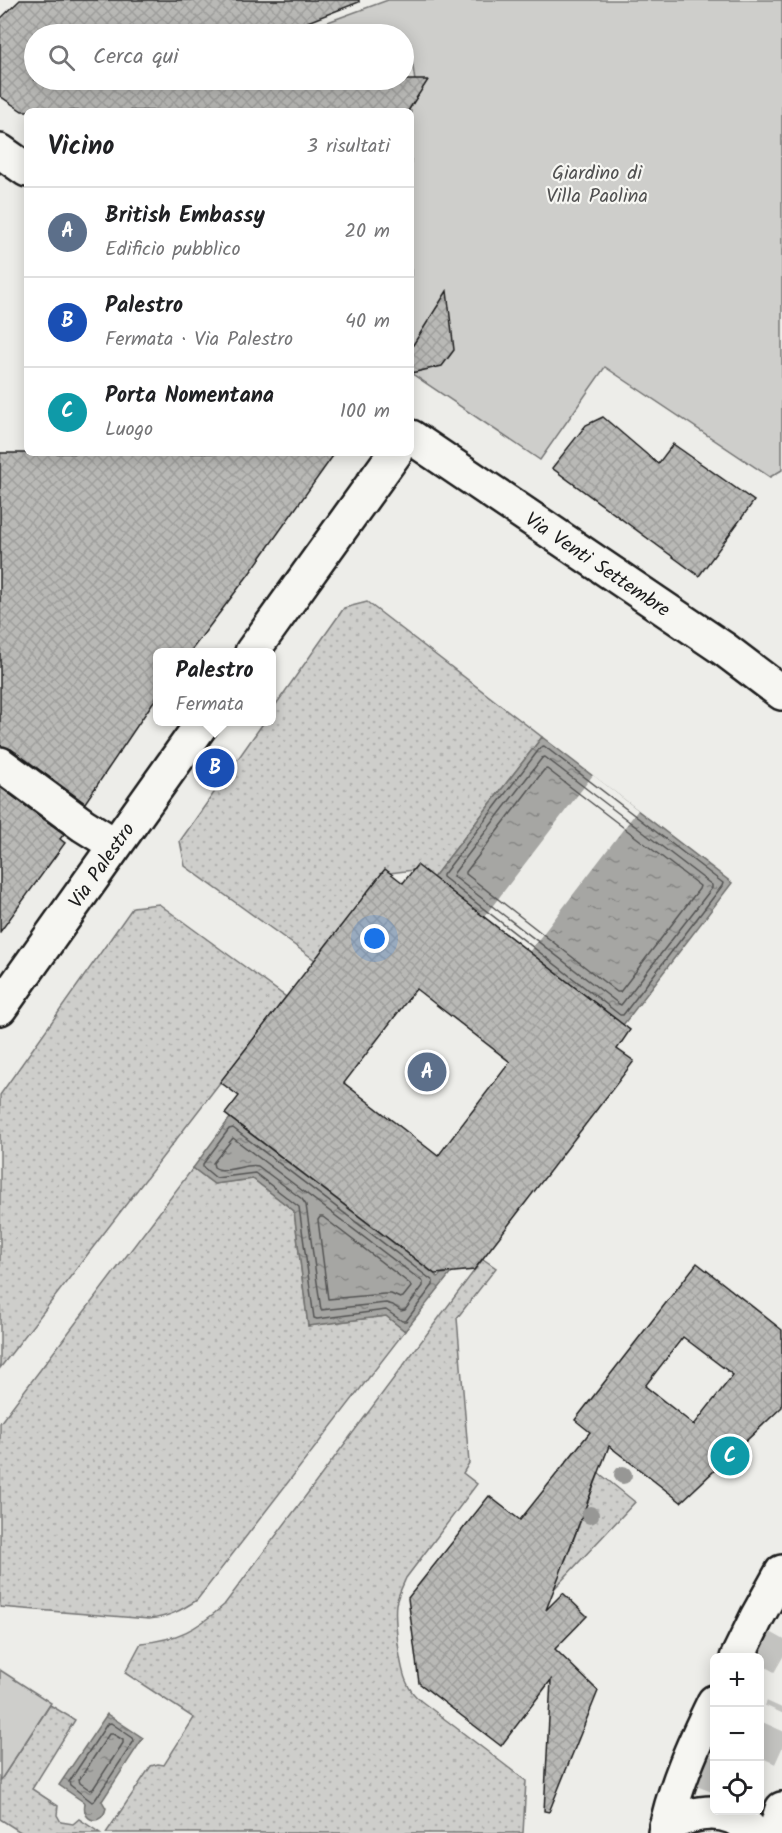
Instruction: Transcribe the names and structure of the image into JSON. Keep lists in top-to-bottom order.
{
  "streets": {
    "main road": ["Via Venti Settembre", "Via Palestro"]
  },
  "parks": ["Giardino di Villa Paolina"],
  "page": {
    "search": "Cerca qui",
    "heading": ["Vicino", "3 risultati"],
    "list": [
      {
        "mark": "A",
        "name": "British Embassy",
        "note": "Edificio pubblico",
        "value": "20 m"
      },
      {
        "mark": "B",
        "name": "Palestro",
        "note": "Fermata · Via Palestro",
        "value": "40 m"
      },
      {
        "mark": "C",
        "name": "Porta Nomentana",
        "note": "Luogo",
        "value": "100 m"
      }
    ],
    "popup": ["Palestro", "Fermata"],
    "pins": ["B", "A", "C"],
    "map_buttons": ["+", "−"]
  }
}
